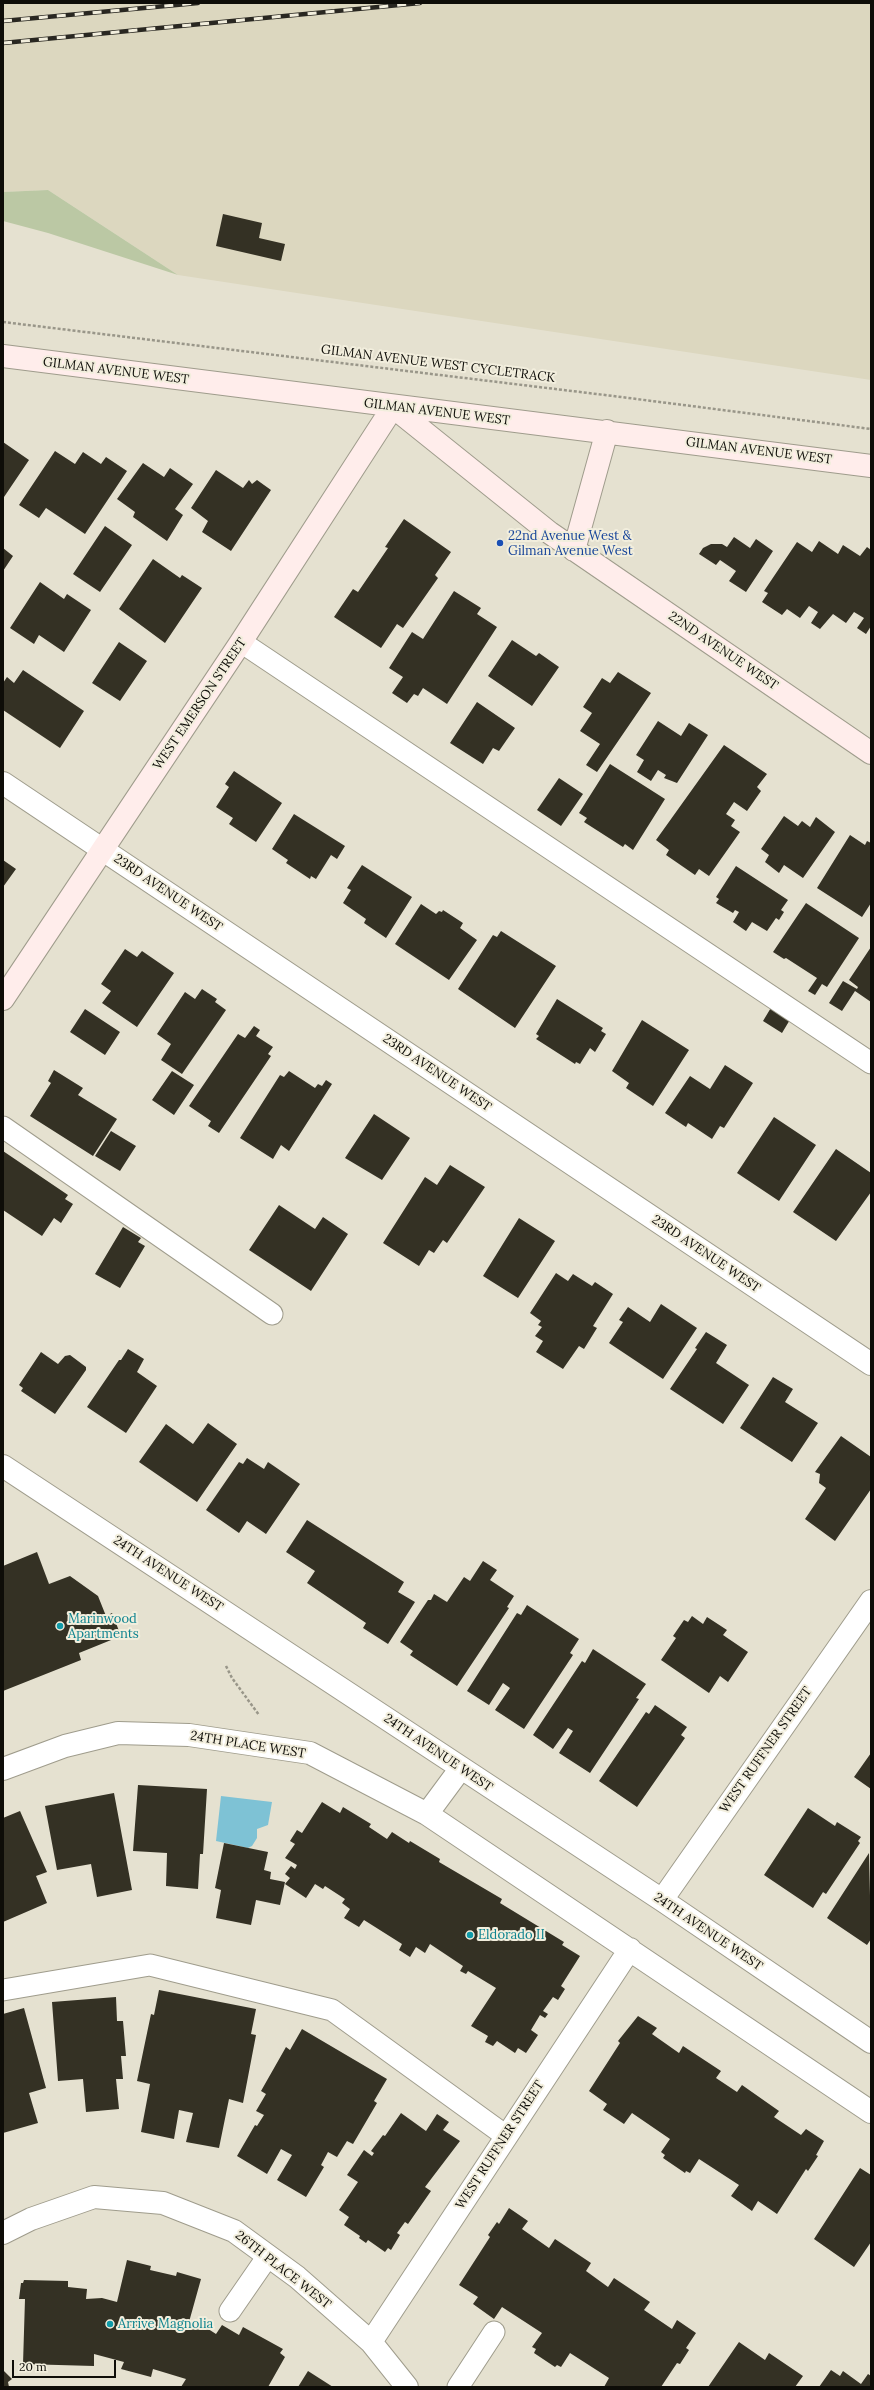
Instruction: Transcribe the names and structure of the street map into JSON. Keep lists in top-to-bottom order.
{
  "streets": {
    "street": [
      "GILMAN AVENUE WEST",
      "22ND AVENUE WEST",
      "WEST EMERSON STREET",
      "23RD AVENUE WEST",
      "24TH AVENUE WEST",
      "24TH PLACE WEST",
      "WEST RUFFNER STREET",
      "26TH PLACE WEST"
    ],
    "path": ["GILMAN AVENUE WEST CYCLETRACK"]
  },
  "crossings": [
    ["GILMAN AVENUE WEST", "22ND AVENUE WEST"],
    ["GILMAN AVENUE WEST", "WEST EMERSON STREET"],
    ["22ND AVENUE WEST", "WEST EMERSON STREET"],
    ["WEST EMERSON STREET", "23RD AVENUE WEST"],
    ["24TH AVENUE WEST", "WEST RUFFNER STREET"],
    ["WEST RUFFNER STREET", "26TH PLACE WEST"]
  ],
  "places": [
    "22nd Avenue West & Gilman Avenue West",
    "Marinwood Apartments",
    "Eldorado II",
    "Arrive Magnolia"
  ],
  "scale_bar": "20 m"
}
